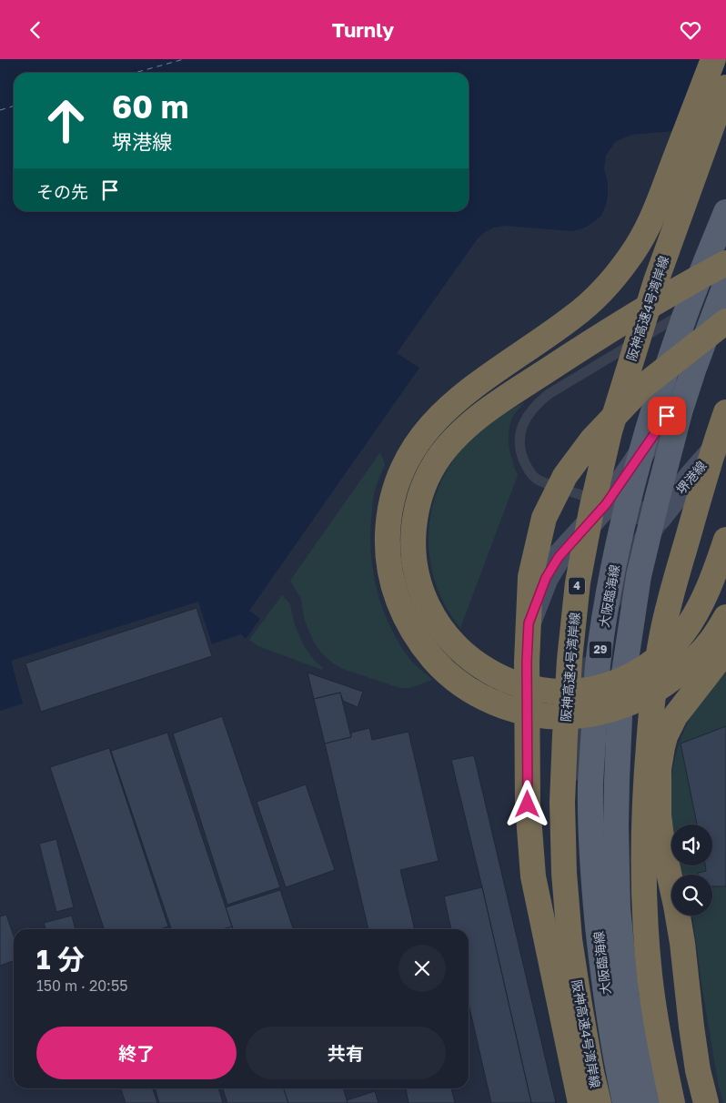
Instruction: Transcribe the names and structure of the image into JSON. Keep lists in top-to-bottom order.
{
  "streets": {
    "highway": ["阪神高速4号湾岸線", "4"],
    "main road": ["堺港線", "大阪臨海線", "29"]
  },
  "page": {
    "header": "Turnly",
    "turn": ["60 m", "堺港線"],
    "then": "その先",
    "heading": ["1 分", "150 m · 20:55"],
    "buttons": ["終了", "共有"]
  }
}
